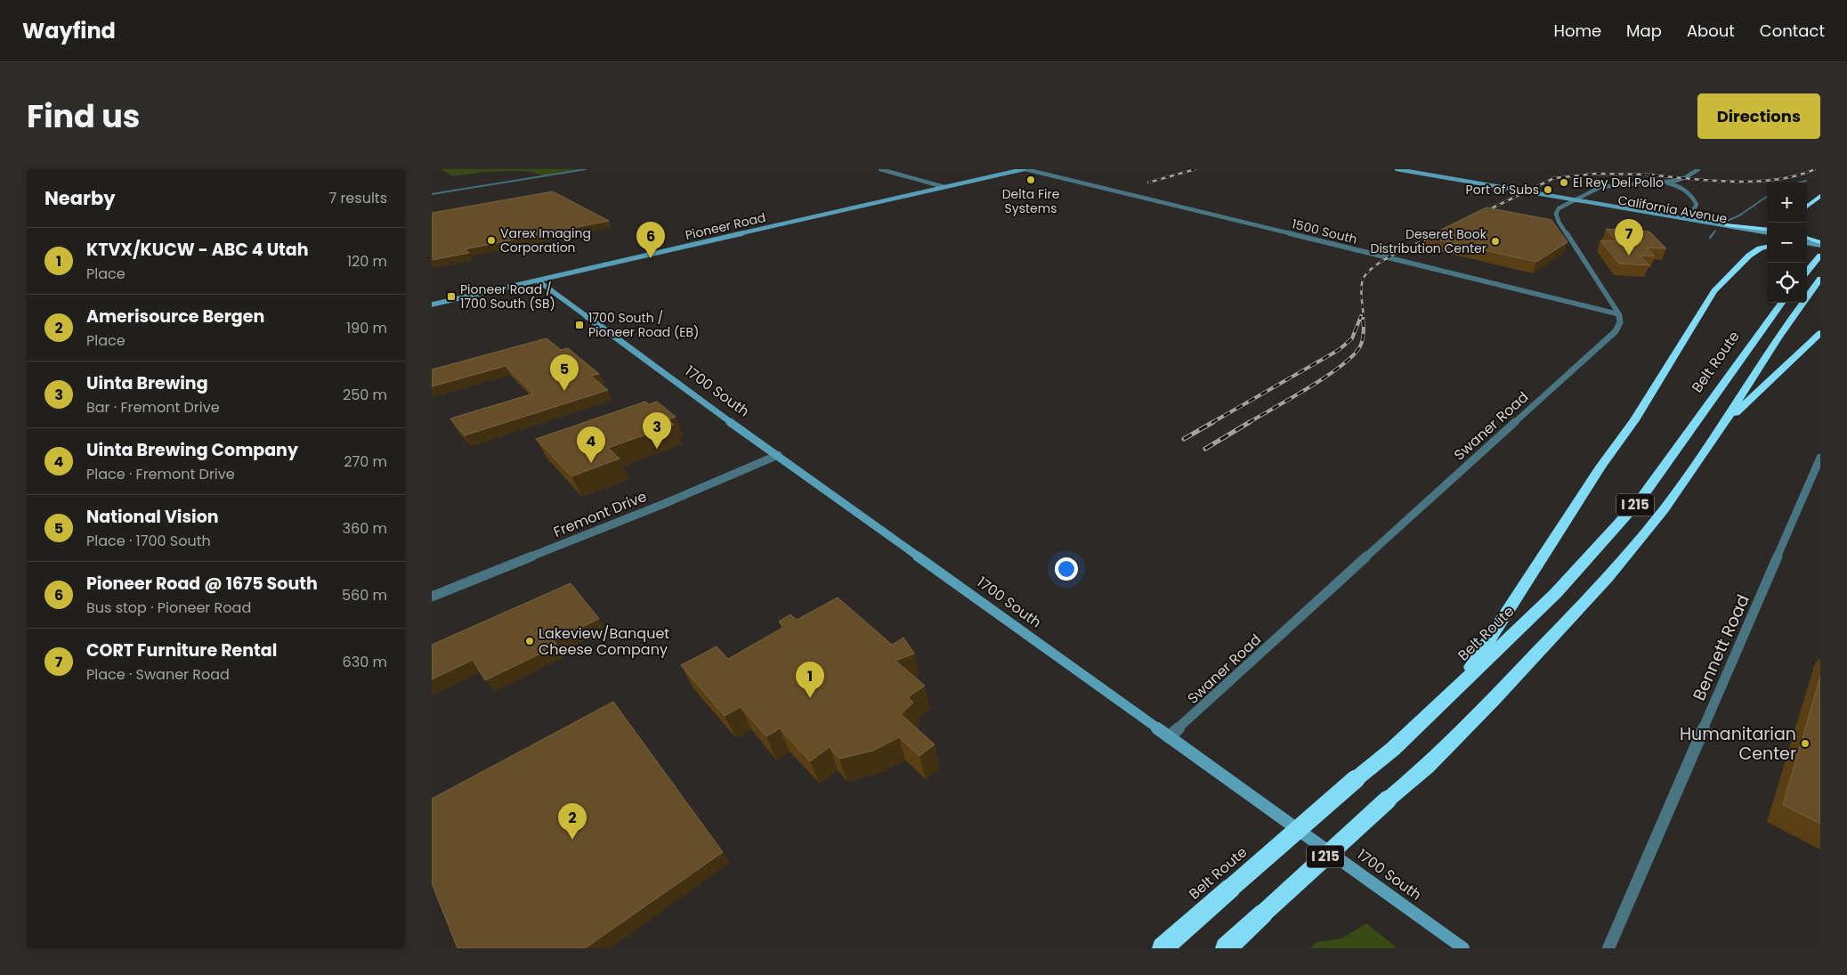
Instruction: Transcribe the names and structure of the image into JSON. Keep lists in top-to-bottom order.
{
  "streets": {
    "highway": ["Belt Route", "I 215"],
    "main road": ["California Avenue", "Pioneer Road", "1700 South"],
    "street": [
      "1500 South",
      "Swaner Road",
      "Fremont Drive",
      "Bennett Road"
    ]
  },
  "crossings": [
    ["Pioneer Road", "1500 South"],
    ["Pioneer Road", "1700 South"],
    ["1500 South", "Swaner Road"],
    ["1700 South", "Swaner Road"],
    ["1700 South", "Fremont Drive"]
  ],
  "places": {
    "other": [
      "Delta Fire Systems",
      "El Rey Del Pollo",
      "Port of Subs",
      "Varex Imaging Corporation",
      "Deseret Book Distribution Center",
      "Lakeview/Banquet Cheese Company",
      "Humanitarian Center"
    ],
    "transit": ["Pioneer Road / 1700 South (SB)", "1700 South / Pioneer Road (EB)"]
  },
  "page": {
    "header": "Wayfind",
    "nav": [
      "Home",
      "Map",
      "About",
      "Contact"
    ],
    "title": "Find us",
    "buttons": "Directions",
    "heading": ["Nearby", "7 results"],
    "map_buttons": ["+", "−"],
    "pins": [
      "7",
      "6",
      "5",
      "3",
      "4",
      "1",
      "2"
    ],
    "list": [
      {
        "mark": "1",
        "name": "KTVX/KUCW - ABC 4 Utah",
        "note": "Place",
        "value": "120 m"
      },
      {
        "mark": "2",
        "name": "Amerisource Bergen",
        "note": "Place",
        "value": "190 m"
      },
      {
        "mark": "3",
        "name": "Uinta Brewing",
        "note": "Bar · Fremont Drive",
        "value": "250 m"
      },
      {
        "mark": "4",
        "name": "Uinta Brewing Company",
        "note": "Place · Fremont Drive",
        "value": "270 m"
      },
      {
        "mark": "5",
        "name": "National Vision",
        "note": "Place · 1700 South",
        "value": "360 m"
      },
      {
        "mark": "6",
        "name": "Pioneer Road @ 1675 South",
        "note": "Bus stop · Pioneer Road",
        "value": "560 m"
      },
      {
        "mark": "7",
        "name": "CORT Furniture Rental",
        "note": "Place · Swaner Road",
        "value": "630 m"
      }
    ]
  }
}
